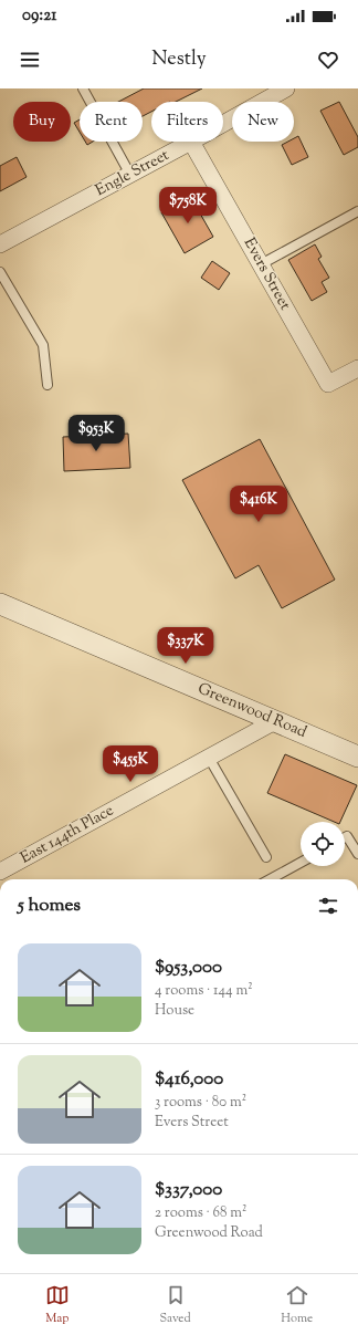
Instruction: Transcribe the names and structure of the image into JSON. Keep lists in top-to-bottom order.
{
  "streets": {
    "street": [
      "Engle Street",
      "Evers Street",
      "Greenwood Road",
      "East 144th Place"
    ]
  },
  "crossings": [
    ["Engle Street", "Evers Street"],
    ["Greenwood Road", "East 144th Place"]
  ],
  "page": {
    "status": "09:21",
    "header": "Nestly",
    "chip": [
      "Buy",
      "Rent",
      "Filters",
      "New"
    ],
    "price": [
      "$758K",
      "$953K",
      "$416K",
      "$337K",
      "$455K"
    ],
    "heading": "5 homes",
    "list": [
      {
        "name": "$953,000",
        "note": "4 rooms · 144 m² · House"
      },
      {
        "name": "$416,000",
        "note": "3 rooms · 80 m² · Evers Street"
      },
      {
        "name": "$337,000",
        "note": "2 rooms · 68 m² · Greenwood Road"
      }
    ],
    "tabs": ["Map", "Saved", "Home"]
  }
}
